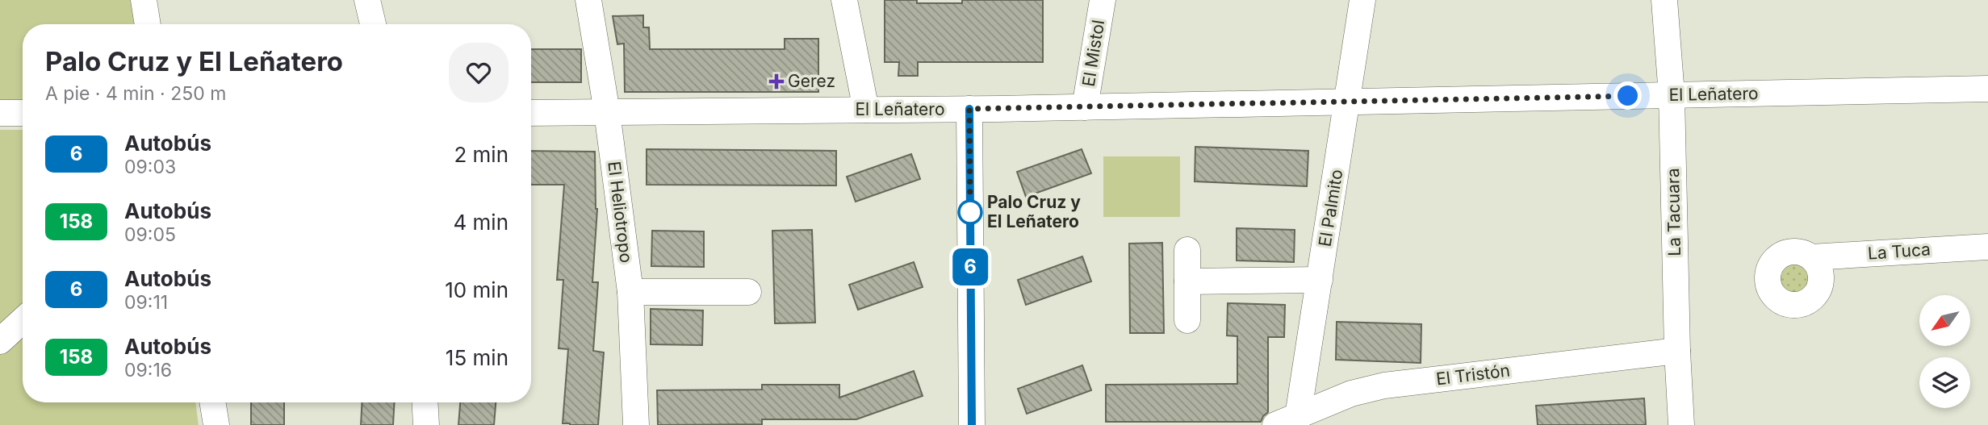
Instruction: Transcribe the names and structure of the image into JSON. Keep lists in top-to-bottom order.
{
  "streets": {
    "street": [
      "El Mistol",
      "El Leñatero",
      "El Palmito",
      "El Heliotropo",
      "La Tacuara",
      "La Tuca",
      "El Tristón"
    ]
  },
  "crossings": [
    ["El Mistol", "El Leñatero"],
    ["El Leñatero", "El Palmito"],
    ["El Leñatero", "El Heliotropo"],
    ["El Leñatero", "La Tacuara"],
    ["El Palmito", "El Tristón"],
    ["La Tacuara", "El Tristón"]
  ],
  "places": {
    "health": ["Gerez"],
    "other": ["Palo Cruz y El Leñatero"]
  },
  "lines": ["bus line 6"],
  "north": "bottom left",
  "page": {
    "on_map": "6",
    "heading": ["Palo Cruz y El Leñatero", "A pie · 4 min · 250 m"],
    "list": [
      {
        "mark": "6",
        "name": "Autobús",
        "note": "09:03",
        "value": "2 min"
      },
      {
        "mark": "158",
        "name": "Autobús",
        "note": "09:05",
        "value": "4 min"
      },
      {
        "mark": "6",
        "name": "Autobús",
        "note": "09:11",
        "value": "10 min"
      },
      {
        "mark": "158",
        "name": "Autobús",
        "note": "09:16",
        "value": "15 min"
      }
    ]
  }
}
